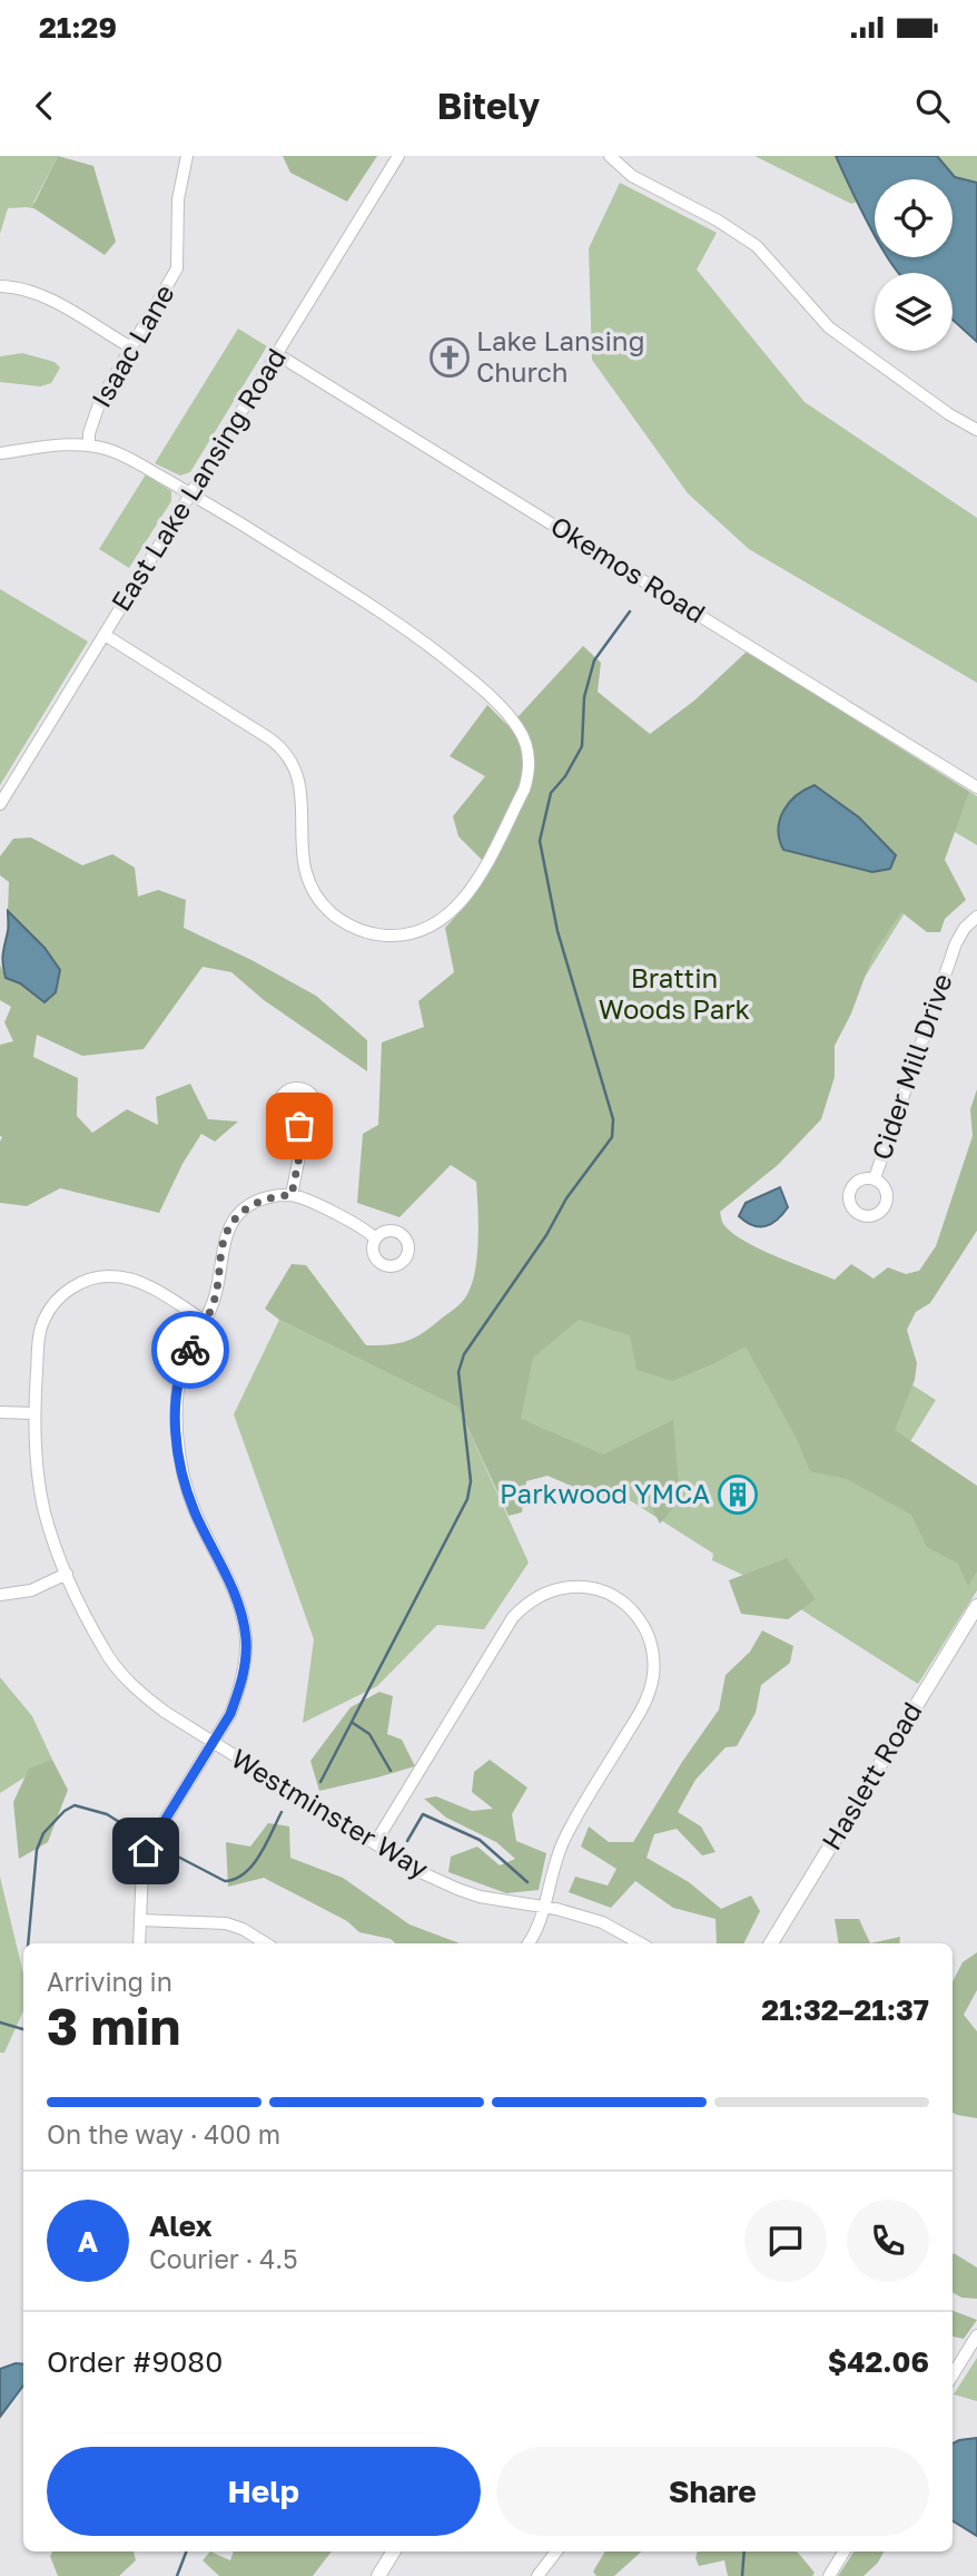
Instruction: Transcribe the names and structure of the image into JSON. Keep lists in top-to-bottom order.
{
  "streets": {
    "main road": ["Haslett Road"],
    "street": [
      "Isaac Lane",
      "East Lake Lansing Road",
      "Okemos Road",
      "Cider Mill Drive",
      "Westminster Way"
    ]
  },
  "crossings": [
    ["East Lake Lansing Road", "Okemos Road"]
  ],
  "parks": ["Brattin Woods Park"],
  "places": {
    "church": ["Lake Lansing Church"],
    "building": ["Parkwood YMCA"]
  },
  "page": {
    "status": "21:29",
    "header": "Bitely",
    "heading": ["3 min", "Arriving in", "21:32–21:37"],
    "panel": [
      "Alex",
      "Courier · 4.5",
      "Order #9080",
      "$42.06"
    ],
    "bar": "On the way · 400 m",
    "round": "A",
    "buttons": ["Help", "Share"]
  }
}
